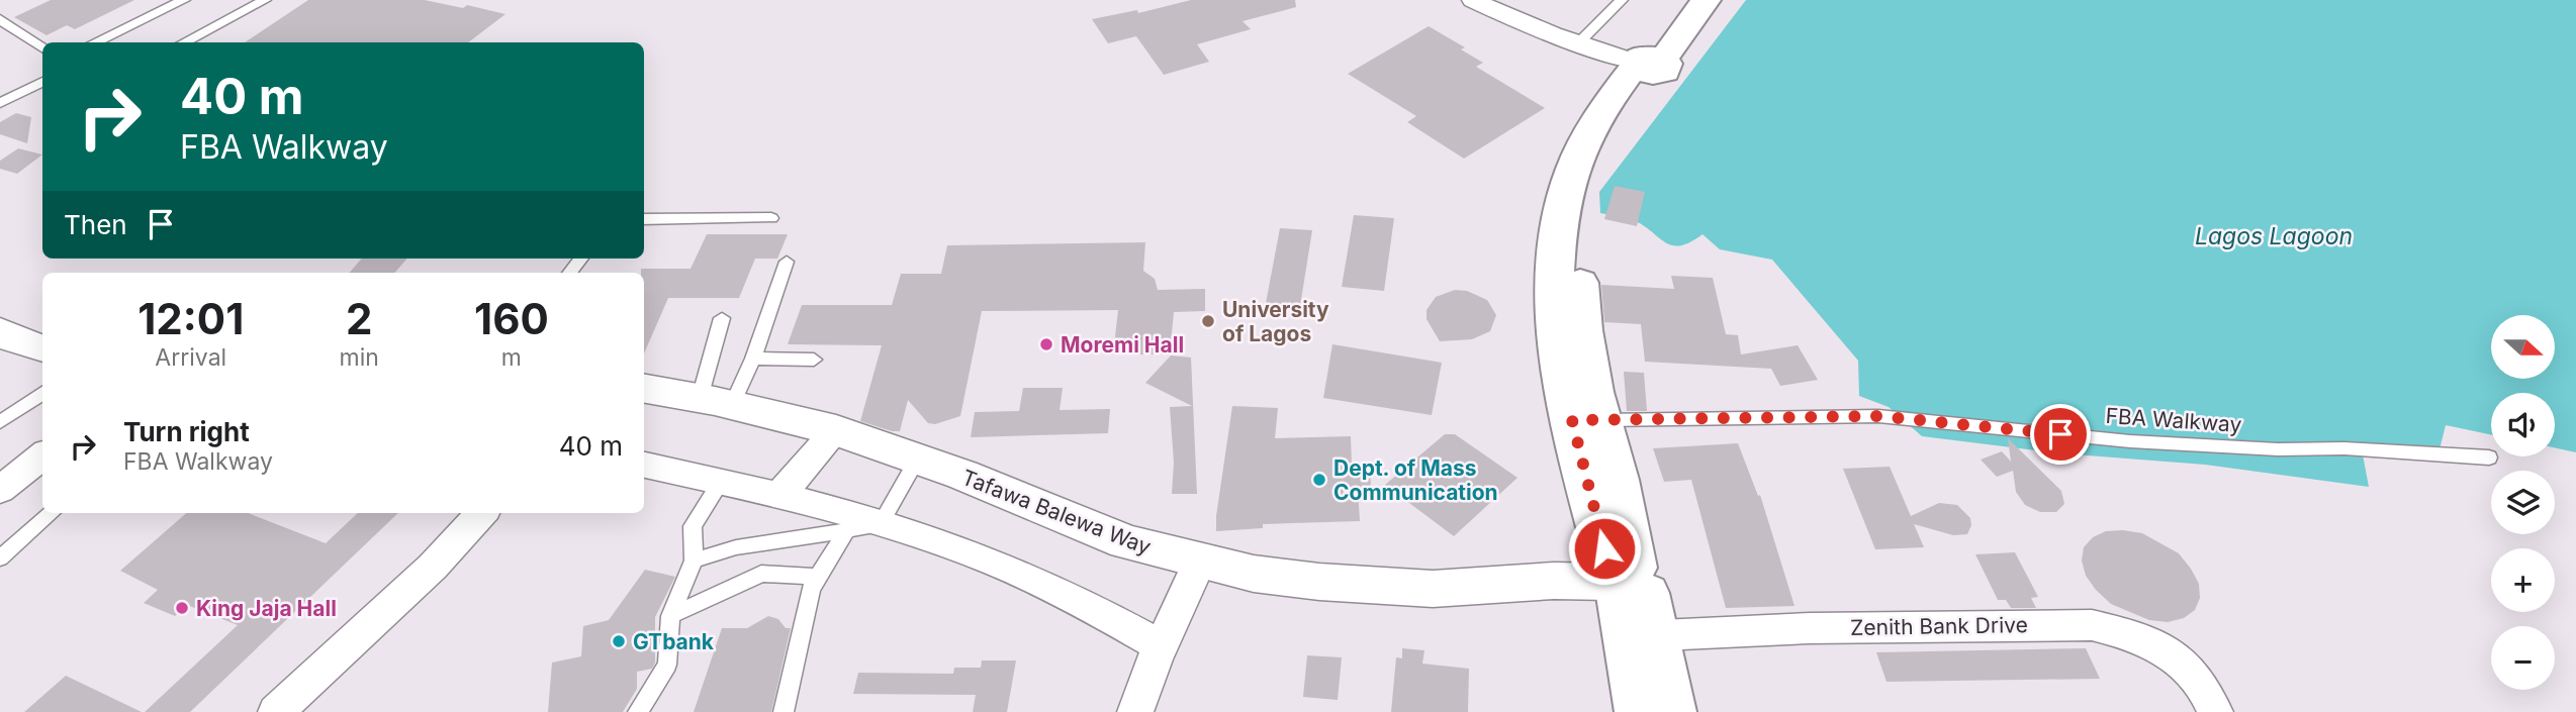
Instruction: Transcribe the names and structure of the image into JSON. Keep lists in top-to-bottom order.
{
  "streets": {
    "street": ["Tafawa Balewa Way", "Zenith Bank Drive"],
    "lane": ["FBA Walkway"]
  },
  "crossings": [
    ["Tafawa Balewa Way", "Zenith Bank Drive"]
  ],
  "water": ["Lagos Lagoon"],
  "places": [
    "University of Lagos",
    "Moremi Hall",
    "Dept. of Mass Communication",
    "King Jaja Hall",
    "GTbank"
  ],
  "north": "right",
  "page": {
    "turn": ["40 m", "FBA Walkway"],
    "then": "Then",
    "eta": [
      "12:01",
      "Arrival",
      "2",
      "min",
      "160",
      "m"
    ],
    "map_buttons": ["+", "−"],
    "list": [
      {
        "name": "Turn right",
        "note": "FBA Walkway",
        "value": "40 m"
      }
    ]
  }
}
